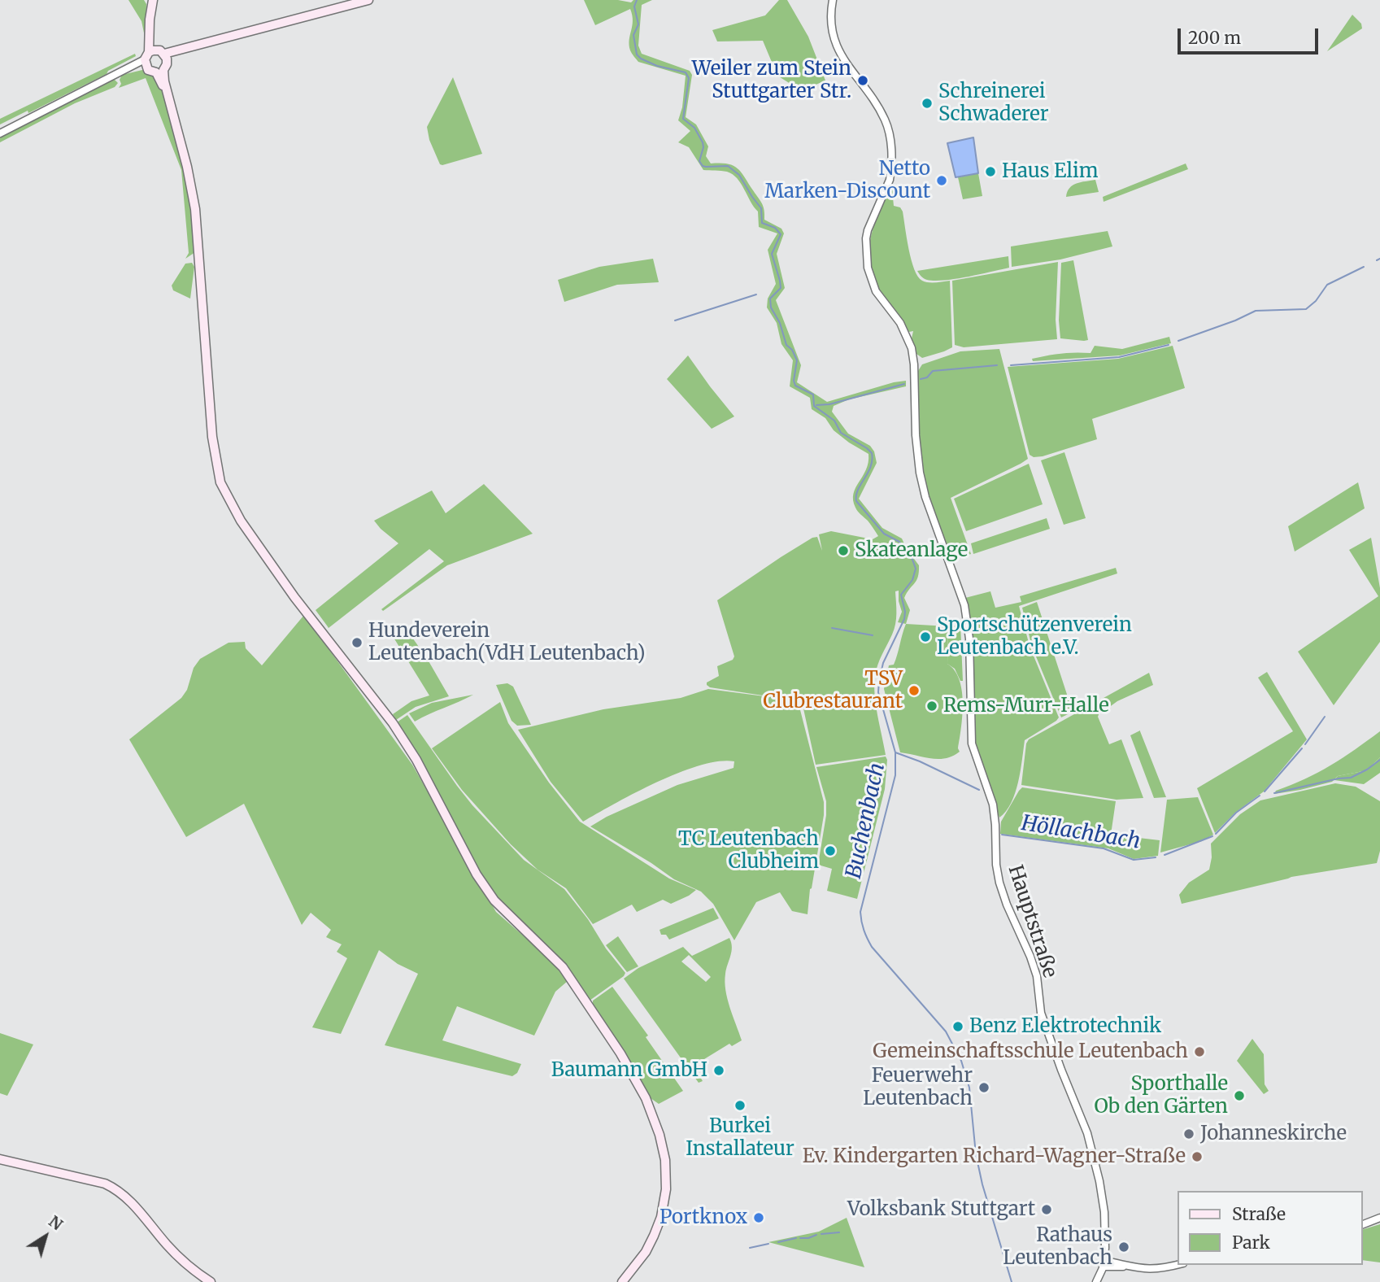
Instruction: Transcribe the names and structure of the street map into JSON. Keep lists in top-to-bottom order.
{
  "streets": {
    "street": ["Hauptstraße"]
  },
  "water": ["Buchenbach", "Höllachbach"],
  "places": [
    "Weiler zum Stein Stuttgarter Str.",
    "Schreinerei Schwaderer",
    "Haus Elim",
    "Netto Marken-Discount",
    "Skateanlage",
    "Sportschützenverein Leutenbach e.V.",
    "Hundeverein Leutenbach(VdH Leutenbach)",
    "TSV Clubrestaurant",
    "Rems-Murr-Halle",
    "TC Leutenbach Clubheim",
    "Benz Elektrotechnik",
    "Gemeinschaftsschule Leutenbach",
    "Baumann GmbH",
    "Feuerwehr Leutenbach",
    "Sporthalle Ob den Gärten",
    "Burkei Installateur",
    "Johanneskirche",
    "Ev. Kindergarten Richard-Wagner-Straße",
    "Volksbank Stuttgart",
    "Portknox",
    "Rathaus Leutenbach"
  ],
  "legend": ["Straße", "Park"],
  "scale_bar": "200 m",
  "north": "top right"
}
